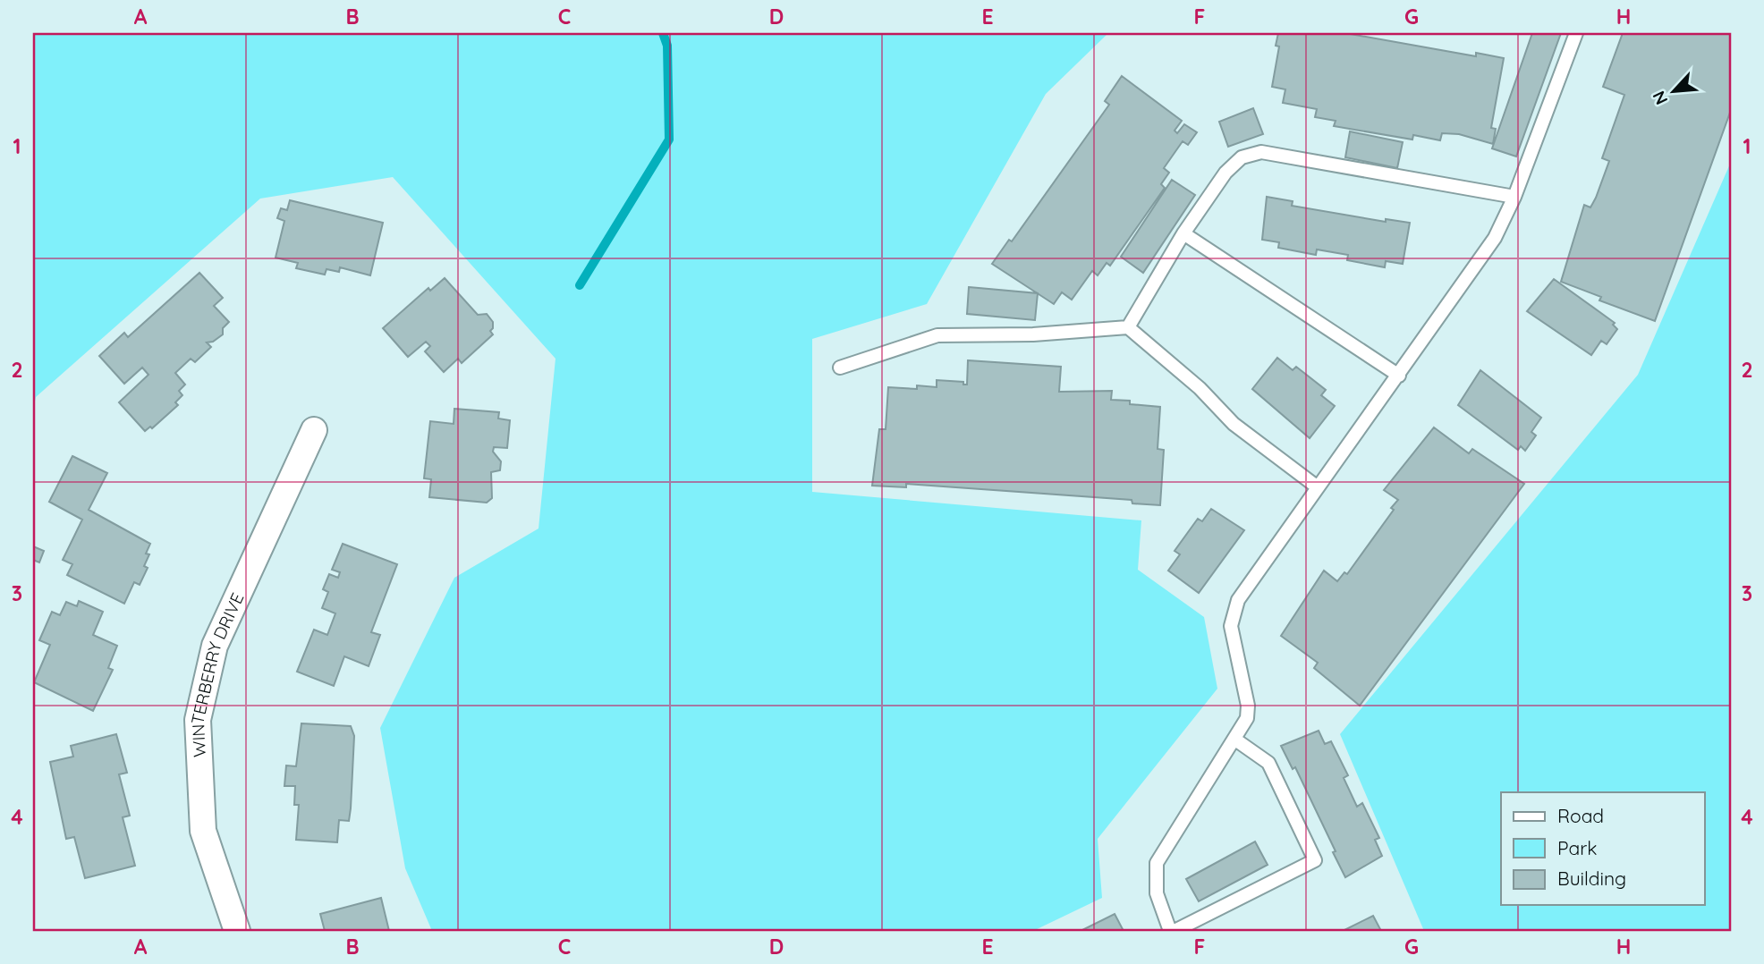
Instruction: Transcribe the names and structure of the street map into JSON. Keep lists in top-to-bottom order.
{
  "streets": {
    "street": ["WINTERBERRY DRIVE"]
  },
  "legend": ["Road", "Park", "Building"],
  "north": "bottom left",
  "grid": {
    "columns": [
      "A",
      "B",
      "C",
      "D",
      "E",
      "F",
      "G",
      "H"
    ],
    "rows": [
      "1",
      "2",
      "3",
      "4"
    ]
  }
}
